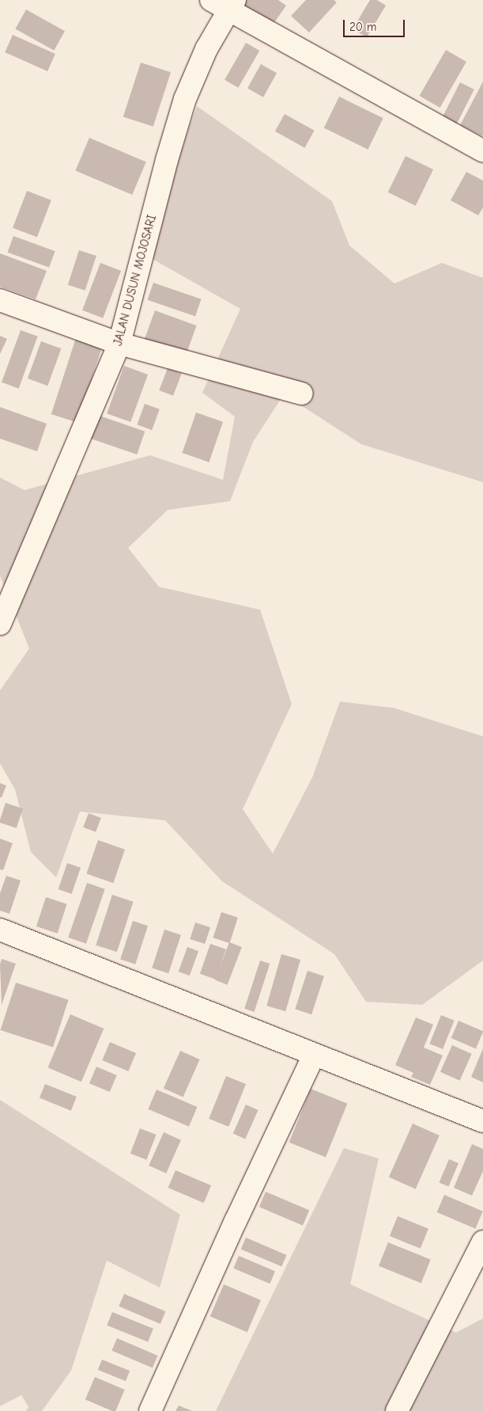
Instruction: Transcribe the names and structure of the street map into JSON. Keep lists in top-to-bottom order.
{
  "streets": {
    "street": ["JALAN DUSUN MOJOSARI"]
  },
  "scale_bar": "20 m"
}
